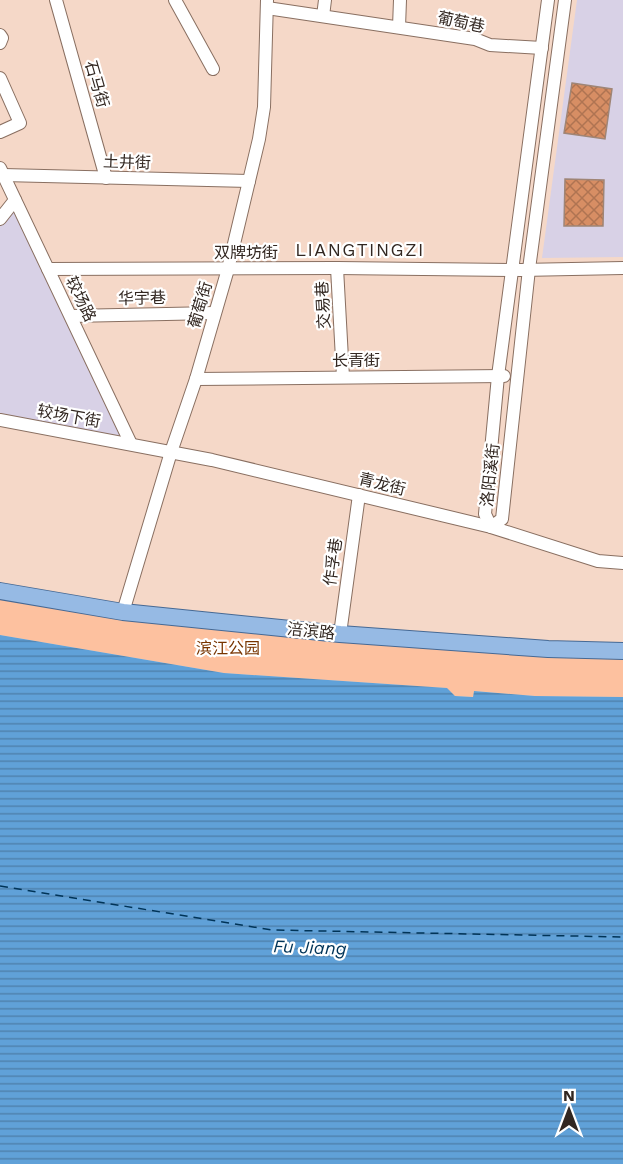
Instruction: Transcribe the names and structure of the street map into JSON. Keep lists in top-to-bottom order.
{
  "streets": {
    "main road": ["涪滨路"],
    "street": [
      "葡萄巷",
      "石马街",
      "土井街",
      "双牌坊街",
      "华宇巷",
      "较场路",
      "葡萄街",
      "交易巷",
      "长青街",
      "较场下街",
      "洛阳溪街",
      "青龙街",
      "作孚巷"
    ]
  },
  "crossings": [
    ["葡萄巷", "葡萄街"],
    ["葡萄巷", "洛阳溪街"],
    ["石马街", "土井街"],
    ["土井街", "较场路"],
    ["土井街", "葡萄街"],
    ["双牌坊街", "较场路"],
    ["双牌坊街", "葡萄街"],
    ["双牌坊街", "交易巷"],
    ["双牌坊街", "洛阳溪街"],
    ["华宇巷", "较场路"],
    ["华宇巷", "葡萄街"],
    ["较场路", "较场下街"],
    ["较场路", "青龙街"],
    ["葡萄街", "长青街"],
    ["葡萄街", "青龙街"],
    ["葡萄街", "涪滨路"],
    ["交易巷", "长青街"],
    ["长青街", "洛阳溪街"],
    ["较场下街", "青龙街"],
    ["洛阳溪街", "青龙街"],
    ["青龙街", "作孚巷"],
    ["作孚巷", "涪滨路"]
  ],
  "districts": ["LIANGTINGZI"],
  "water": ["Fu Jiang"],
  "parks": ["滨江公园"],
  "north": "top"
}
